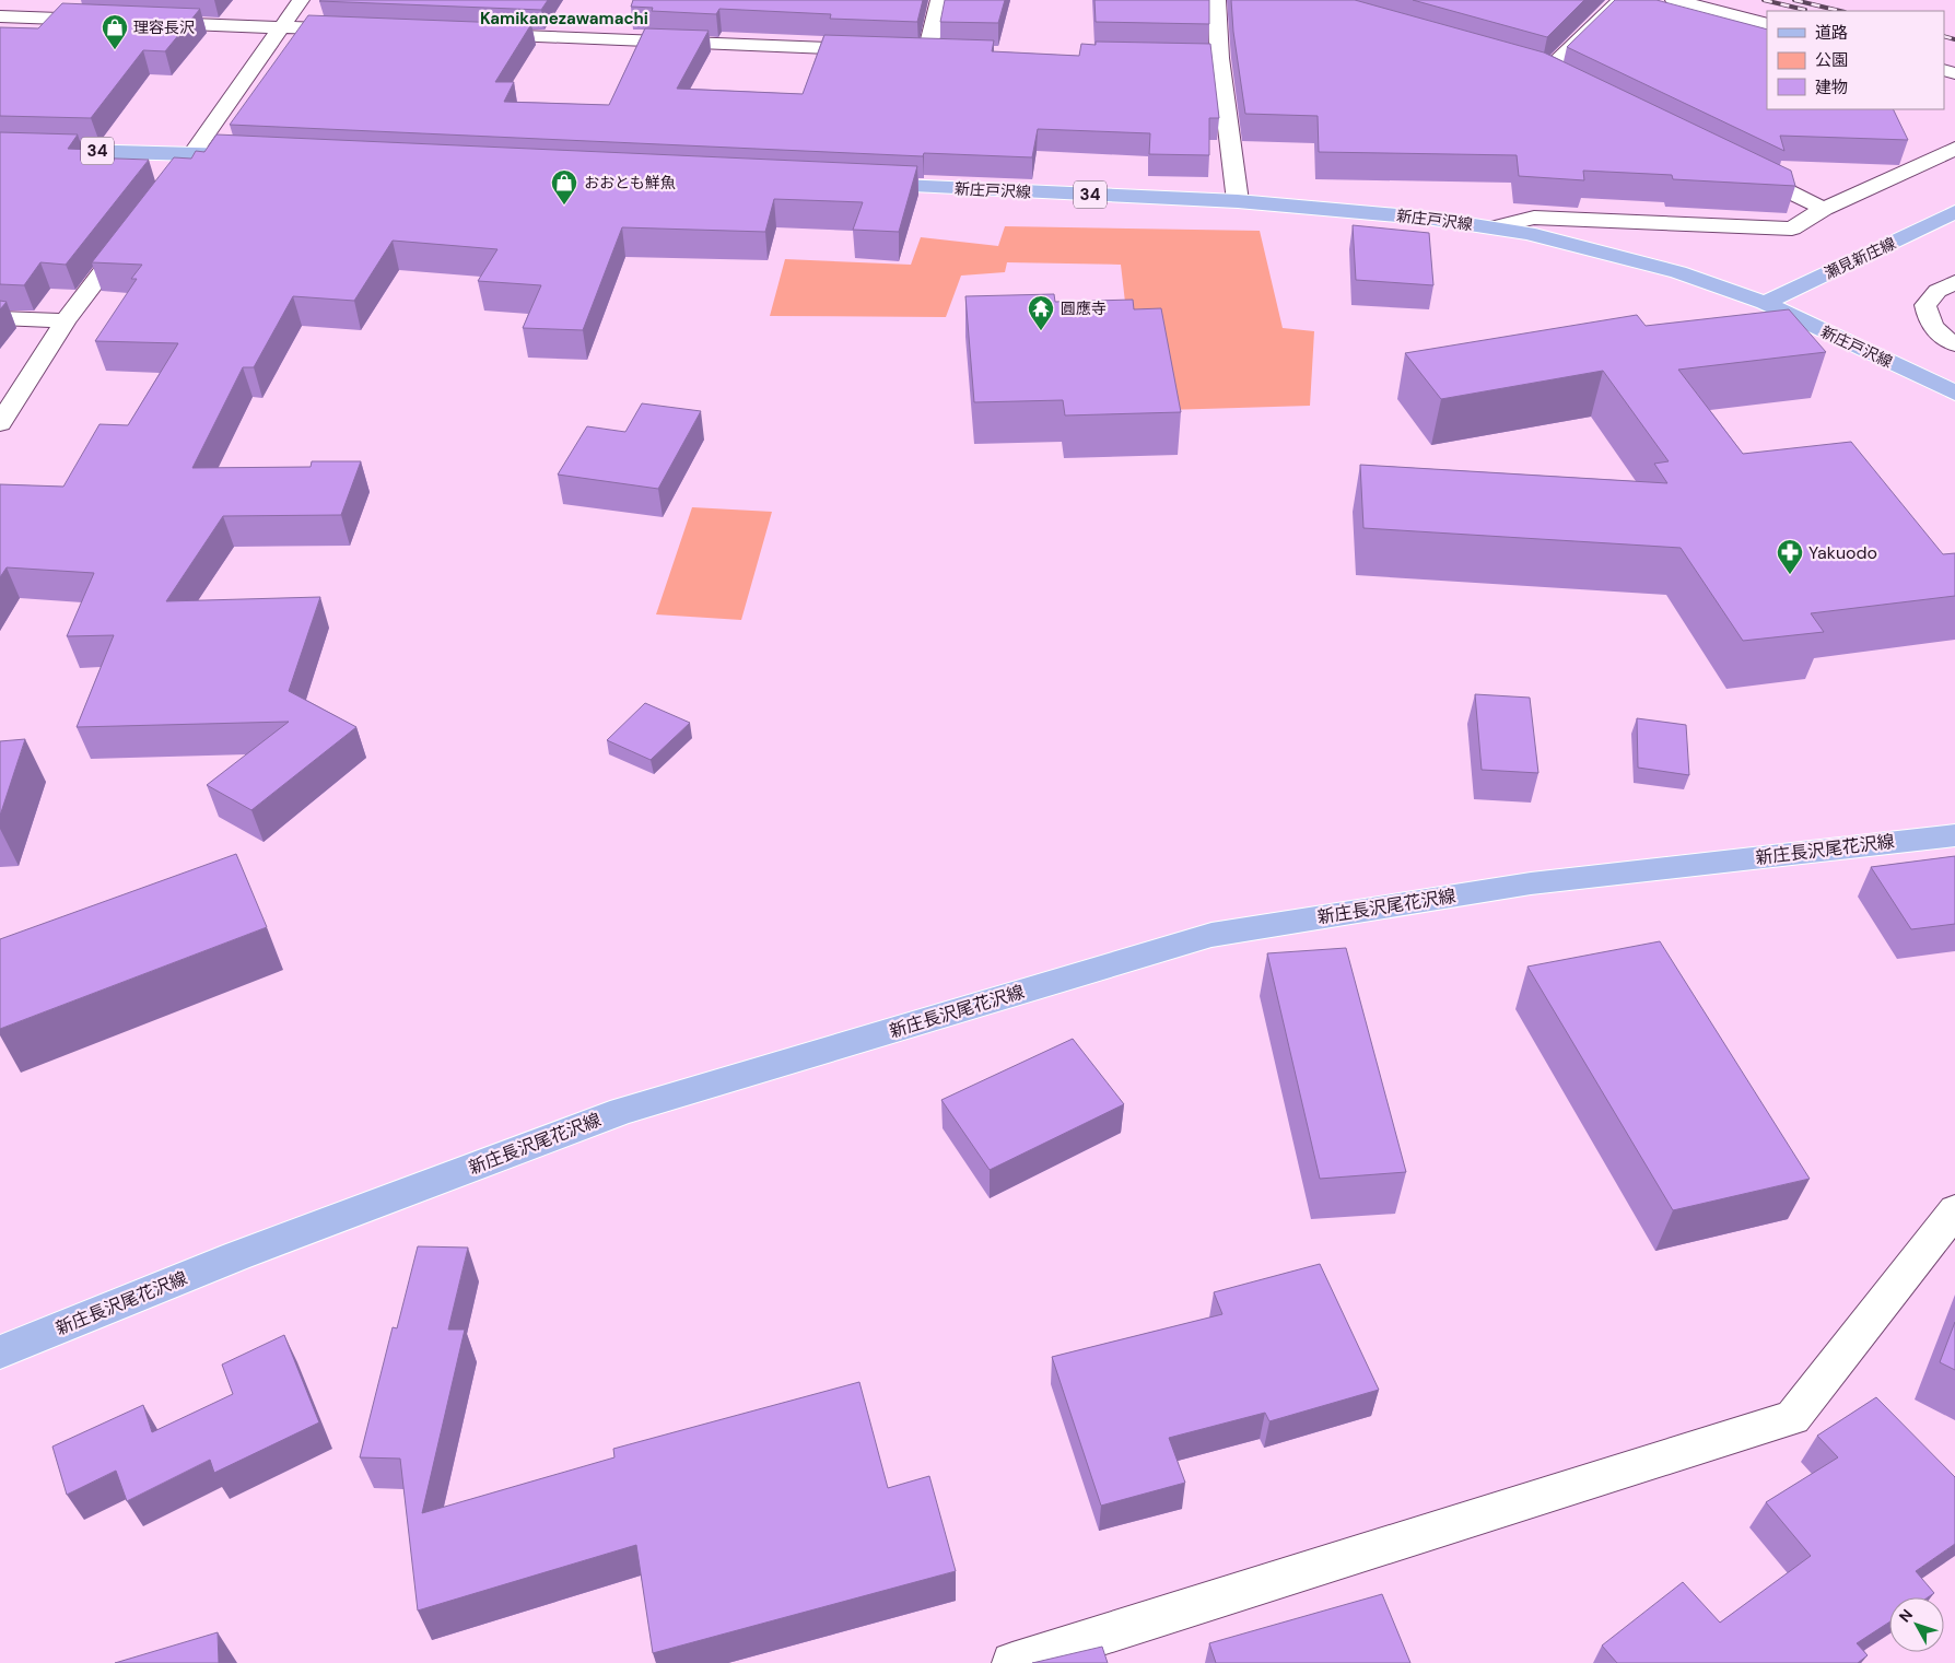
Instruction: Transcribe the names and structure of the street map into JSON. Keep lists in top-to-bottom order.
{
  "streets": {
    "main road": [
      "34",
      "新庄戸沢線",
      "瀬見新庄線",
      "新庄長沢尾花沢線"
    ]
  },
  "crossings": [
    ["新庄戸沢線", "瀬見新庄線"]
  ],
  "districts": ["Kamikanezawamachi"],
  "places": {
    "shop": ["理容長沢", "おおとも鮮魚"],
    "temple": ["圓應寺"],
    "pharmacy": ["Yakuodo"]
  },
  "legend": ["道路", "公園", "建物"],
  "north": "top left"
}
